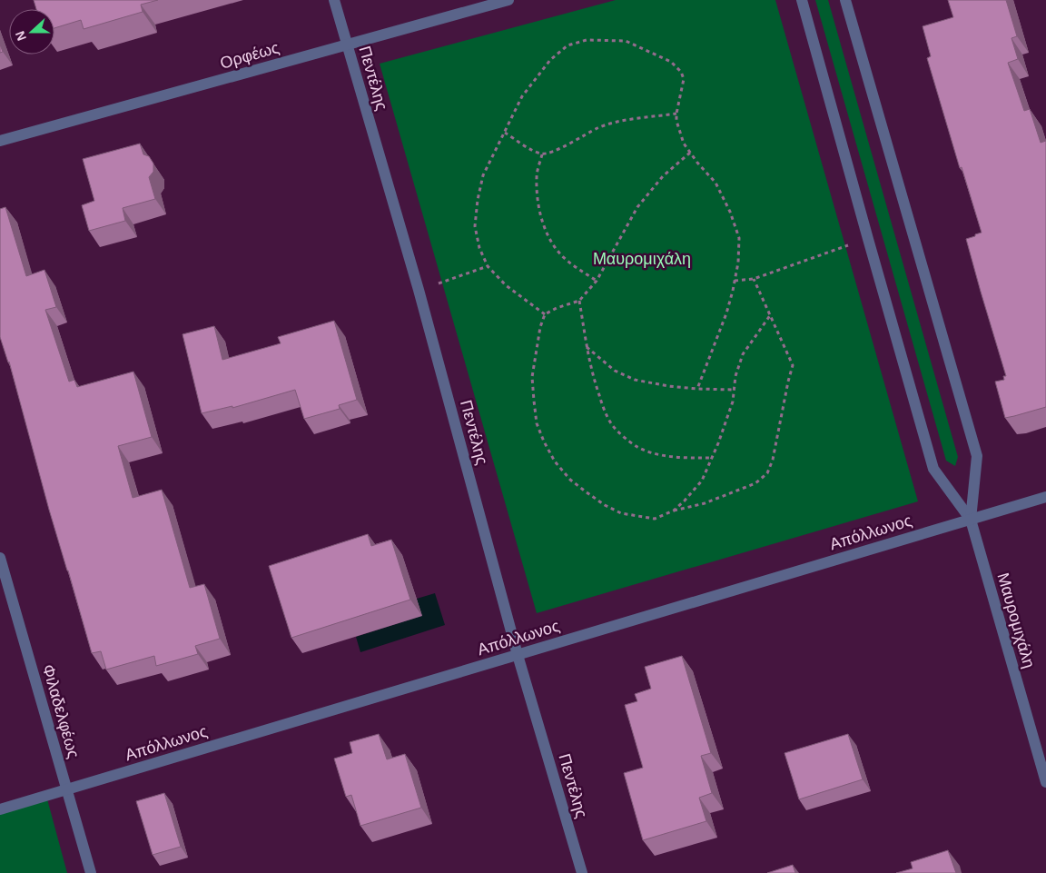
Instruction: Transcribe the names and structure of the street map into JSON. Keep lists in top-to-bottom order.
{
  "streets": {
    "street": [
      "Ορφέως",
      "Πεντέλης",
      "Απόλλωνος",
      "Μαυρομιχάλη",
      "Φιλαδελφέως"
    ]
  },
  "crossings": [
    ["Ορφέως", "Πεντέλης"],
    ["Πεντέλης", "Απόλλωνος"],
    ["Απόλλωνος", "Μαυρομιχάλη"],
    ["Απόλλωνος", "Φιλαδελφέως"]
  ],
  "parks": ["Μαυρομιχάλη"],
  "north": "left"
}
